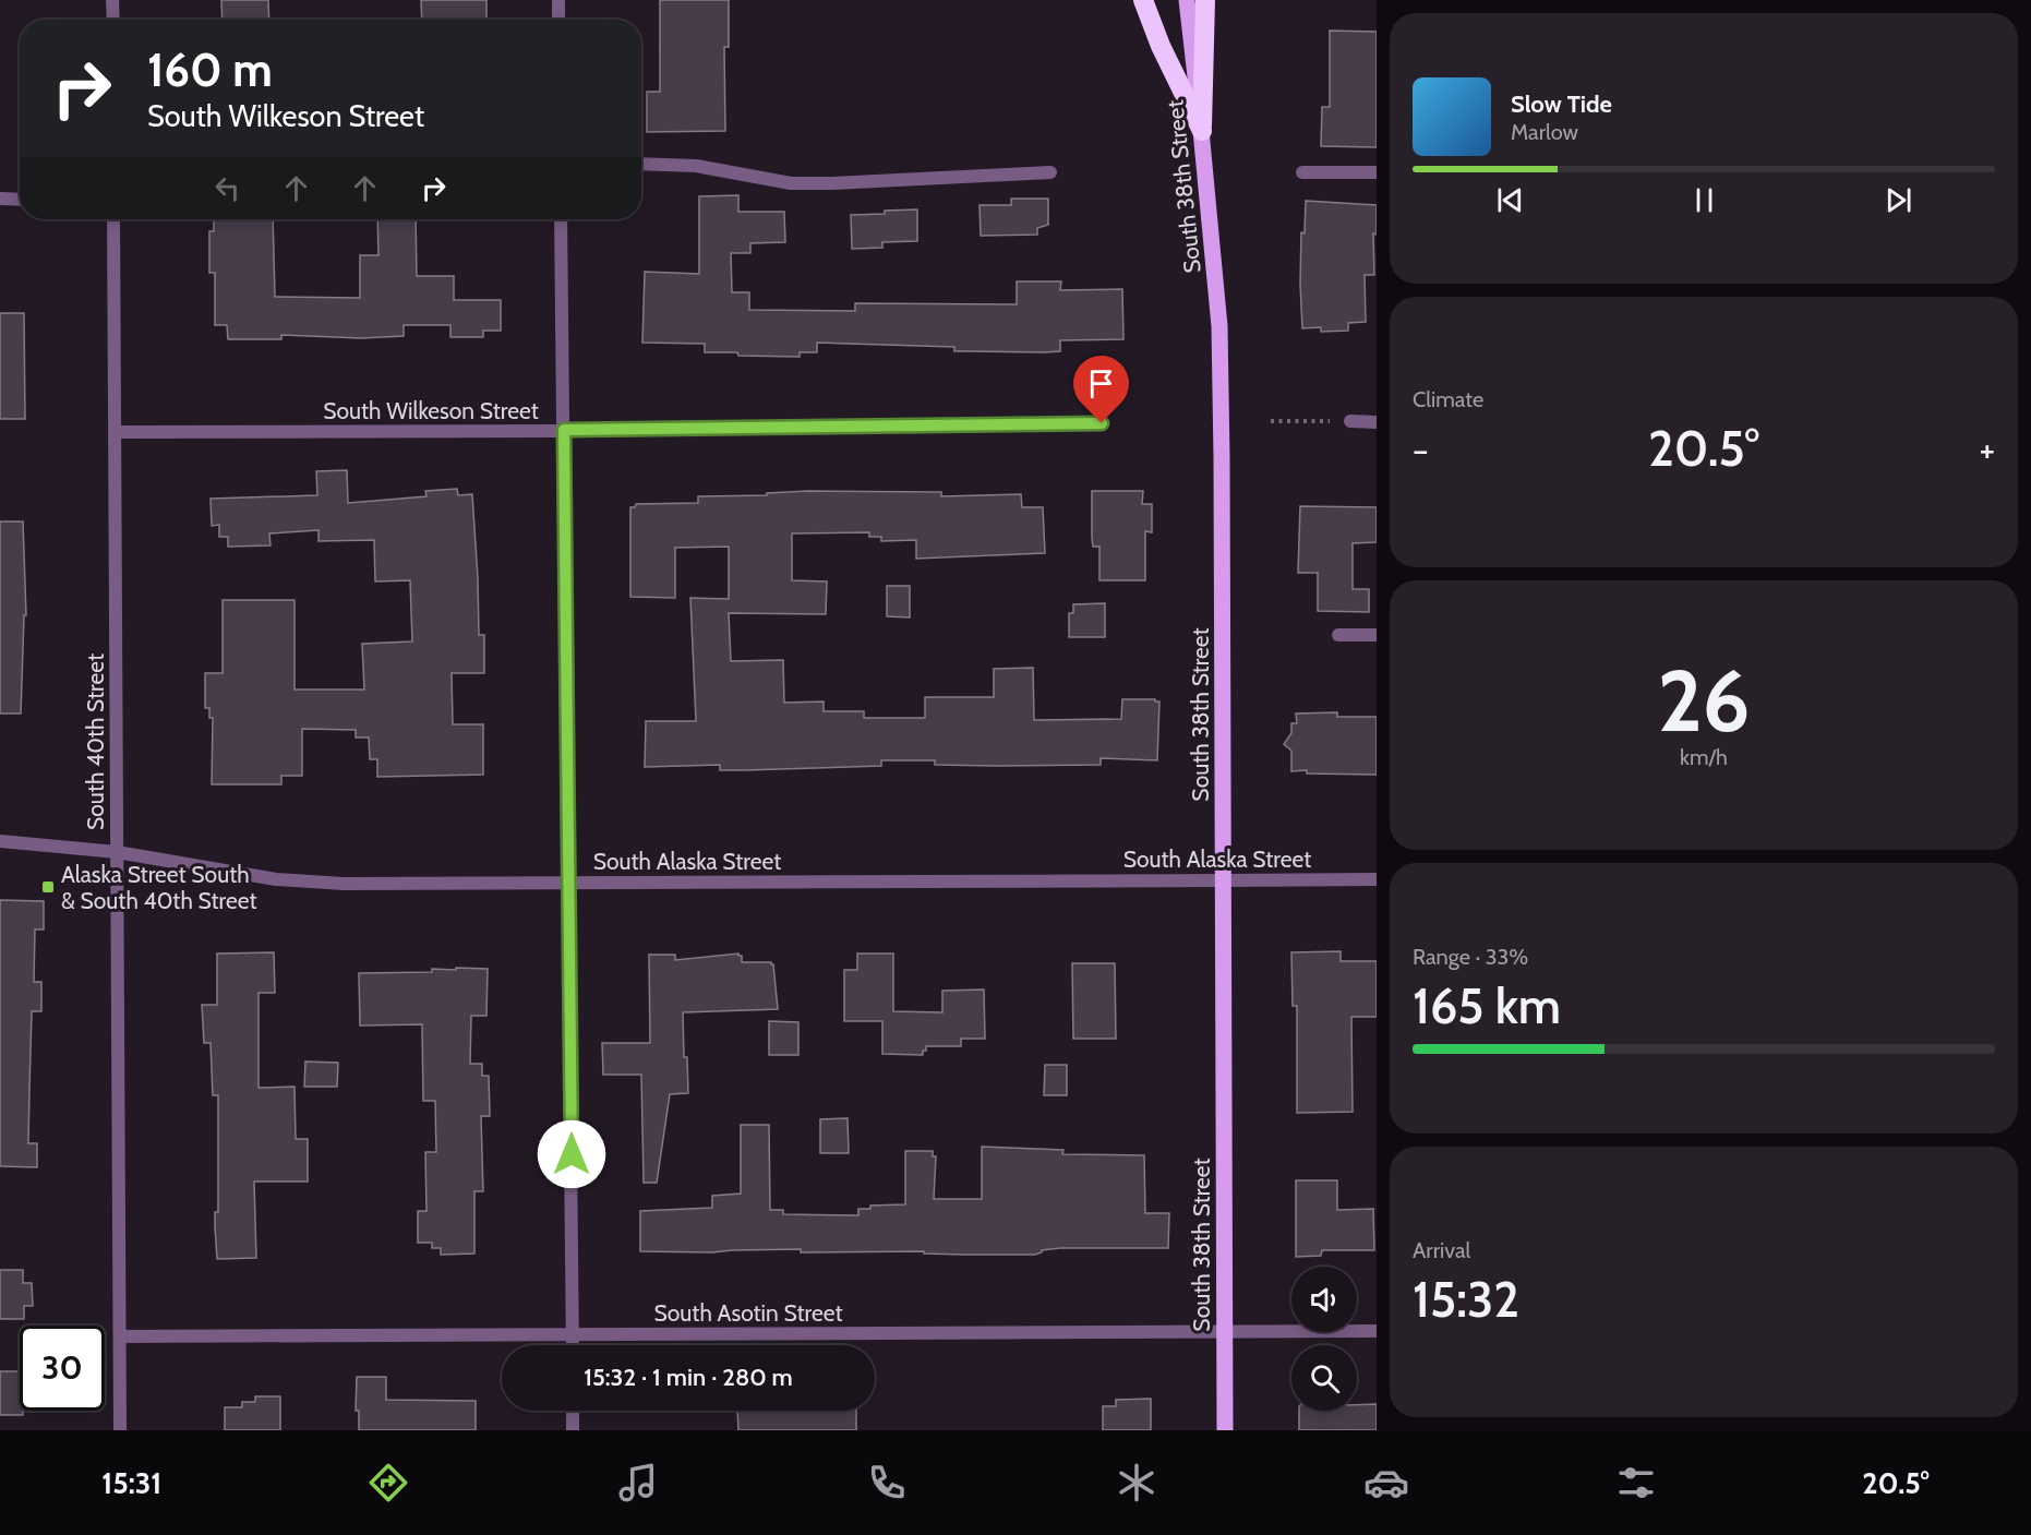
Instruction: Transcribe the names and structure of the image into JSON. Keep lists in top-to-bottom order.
{
  "streets": {
    "main road": ["South 38th Street"],
    "street": [
      "South Wilkeson Street",
      "South 40th Street",
      "South Alaska Street",
      "South Asotin Street"
    ]
  },
  "crossings": [
    ["South 38th Street", "South Alaska Street"],
    ["South 38th Street", "South Asotin Street"],
    ["South Wilkeson Street", "South 40th Street"],
    ["South 40th Street", "South Alaska Street"],
    ["South 40th Street", "South Asotin Street"]
  ],
  "places": {
    "transit": ["Alaska Street South & South 40th Street"]
  },
  "page": {
    "turn": ["160 m", "South Wilkeson Street"],
    "song": ["Slow Tide", "Marlow"],
    "tile": [
      "Climate",
      ["26", "km/h"],
      ["Range · 33%", "165 km"],
      ["Arrival", "15:32"]
    ],
    "heat": ["−", "20.5°", "+"],
    "limit": "30",
    "trip": "15:32 · 1 min · 280 m",
    "tabs": ["15:31", "20.5°"]
  }
}
